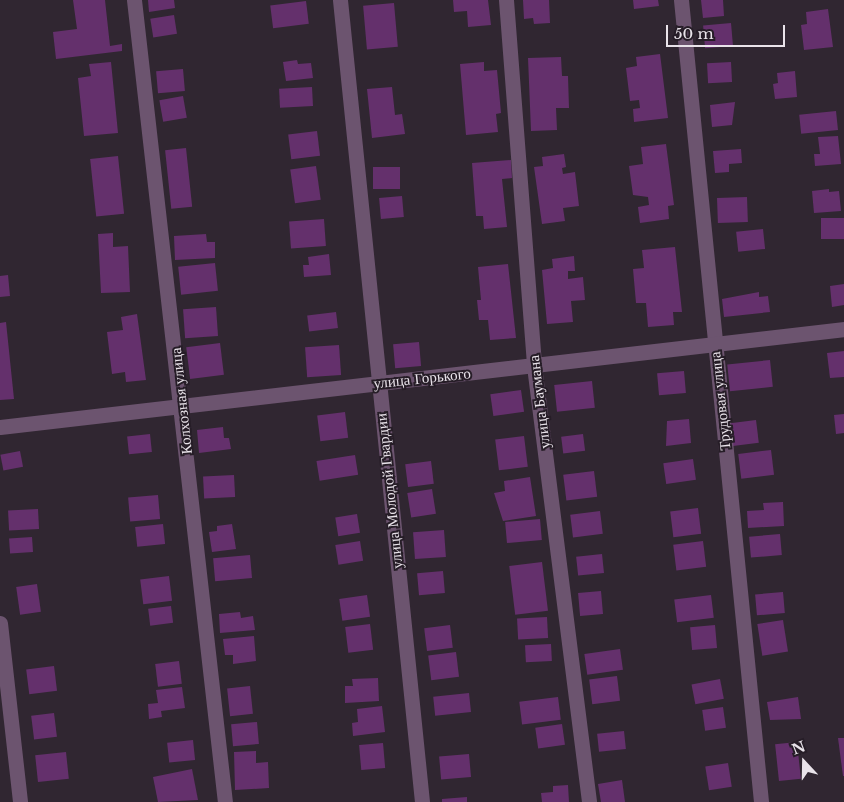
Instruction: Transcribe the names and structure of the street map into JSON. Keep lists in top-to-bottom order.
{
  "streets": {
    "street": [
      "улица Горького",
      "Колхозная улица",
      "Трудовая улица",
      "улица Баумана",
      "улица Молодой Гвардии"
    ]
  },
  "crossings": [
    ["улица Горького", "Колхозная улица"],
    ["улица Горького", "Трудовая улица"],
    ["улица Горького", "улица Баумана"],
    ["улица Горького", "улица Молодой Гвардии"]
  ],
  "scale_bar": "50 m",
  "north": "top"
}
